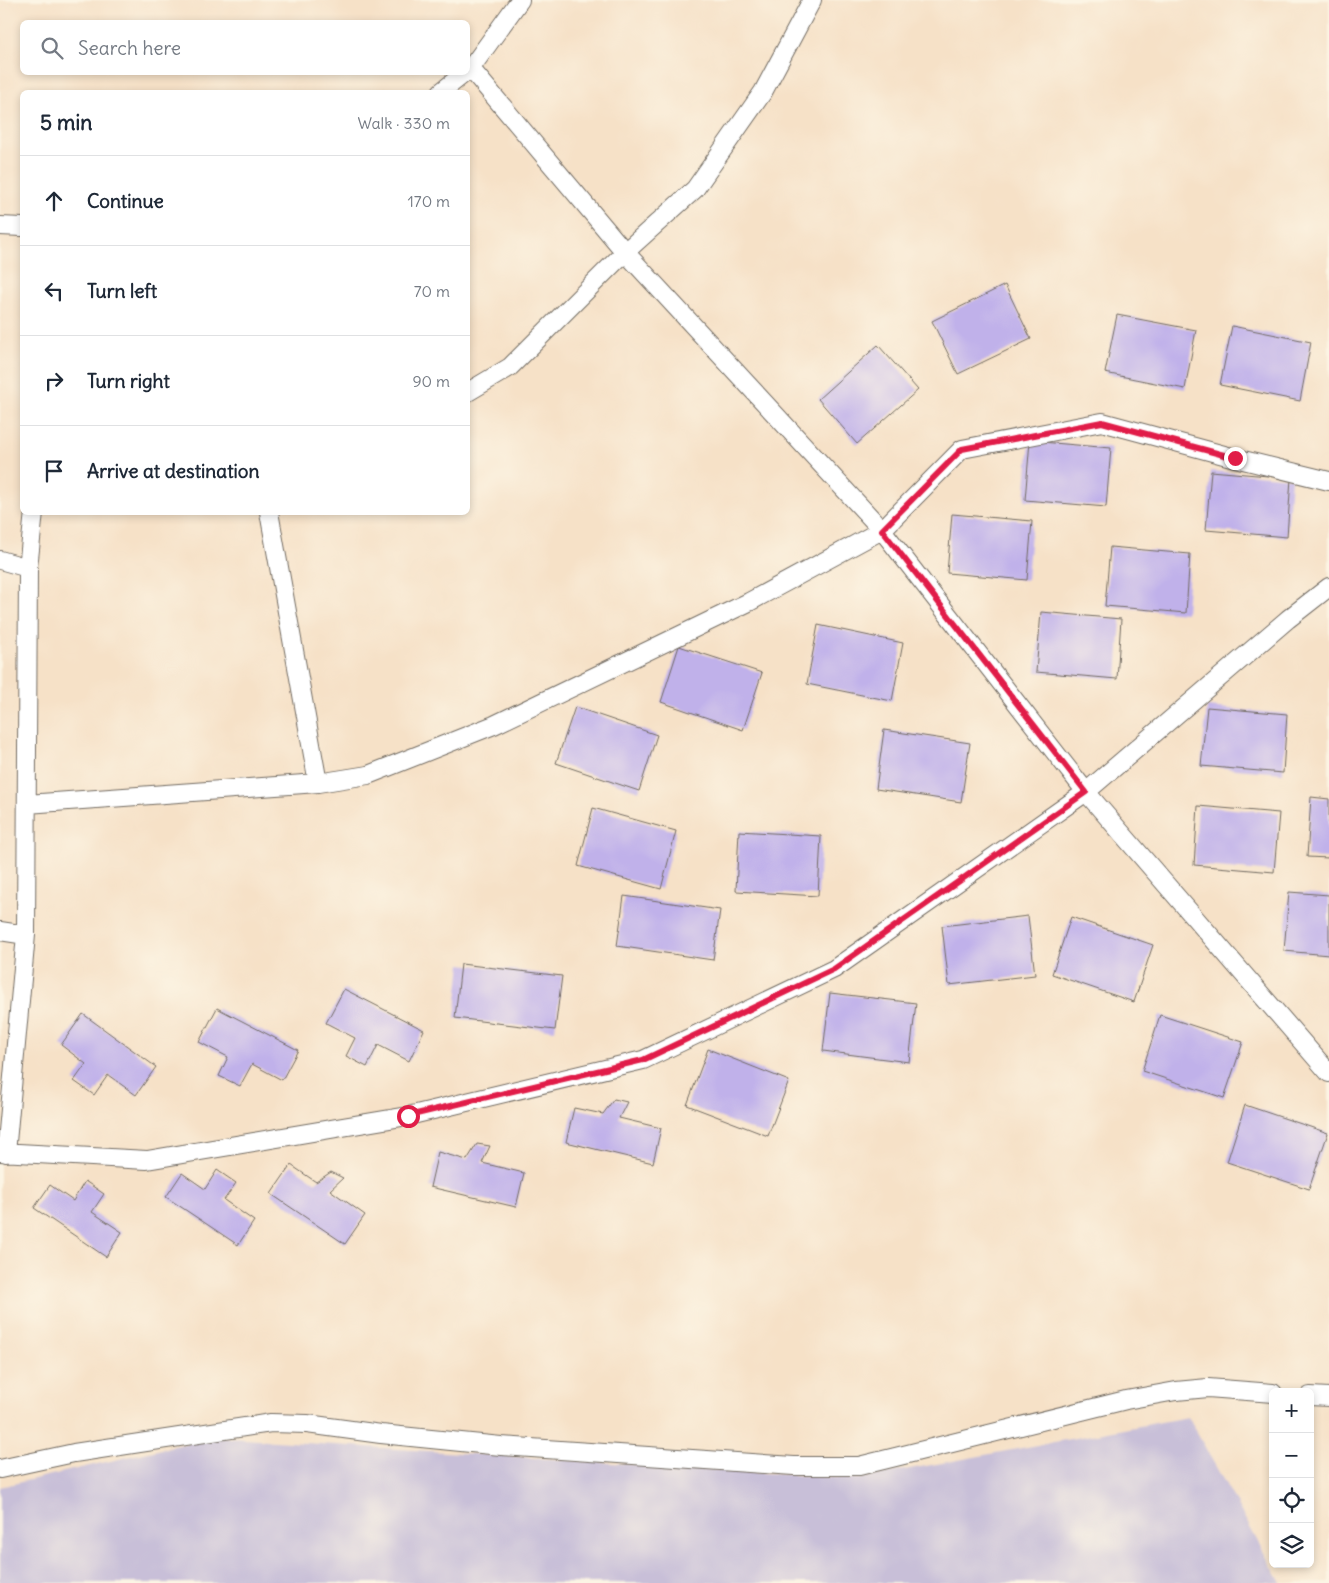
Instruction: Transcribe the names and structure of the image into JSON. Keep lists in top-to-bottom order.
{
  "page": {
    "search": "Search here",
    "heading": ["5 min", "Walk · 330 m"],
    "list": [
      ["Continue", "170 m"],
      ["Turn left", "70 m"],
      ["Turn right", "90 m"],
      "Arrive at destination"
    ],
    "map_buttons": ["+", "−"]
  }
}
